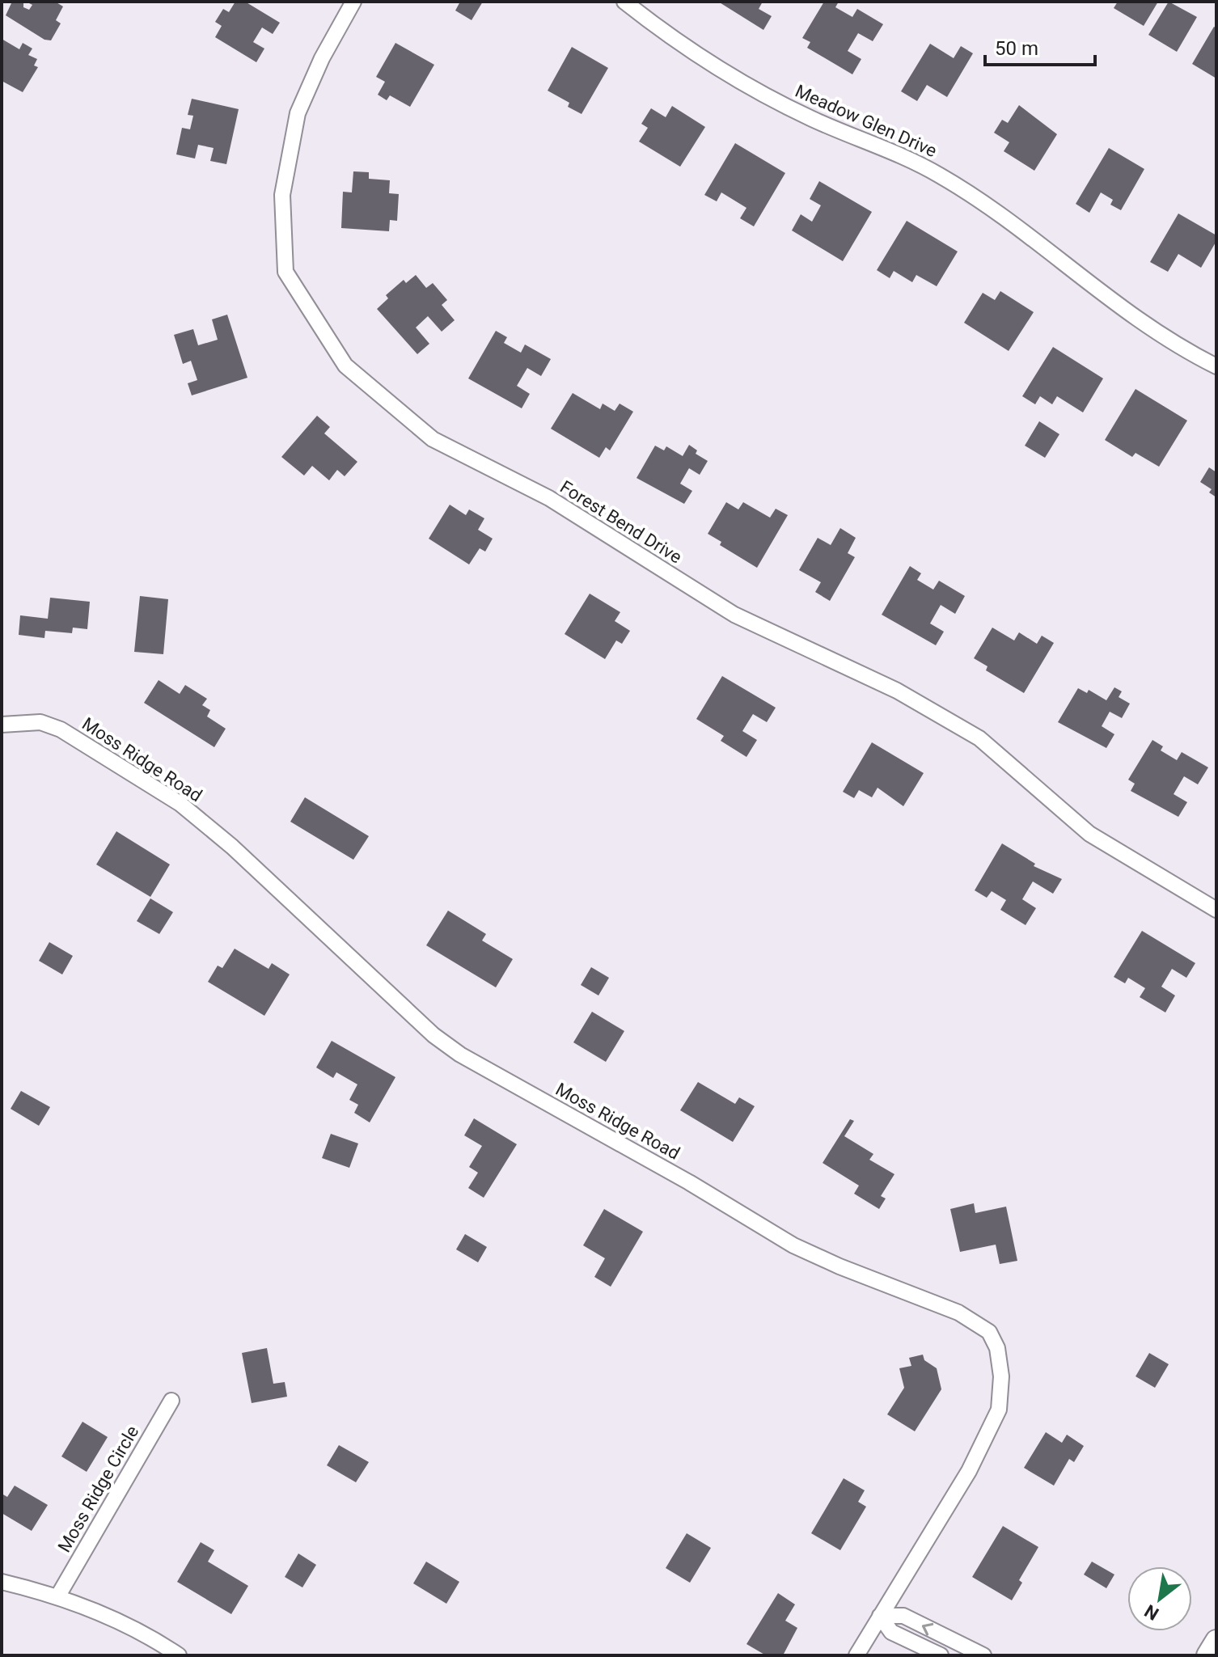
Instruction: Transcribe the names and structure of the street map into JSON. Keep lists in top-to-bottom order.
{
  "streets": {
    "street": [
      "Meadow Glen Drive",
      "Forest Bend Drive",
      "Moss Ridge Road",
      "Moss Ridge Circle"
    ]
  },
  "scale_bar": "50 m",
  "north": "bottom left"
}
